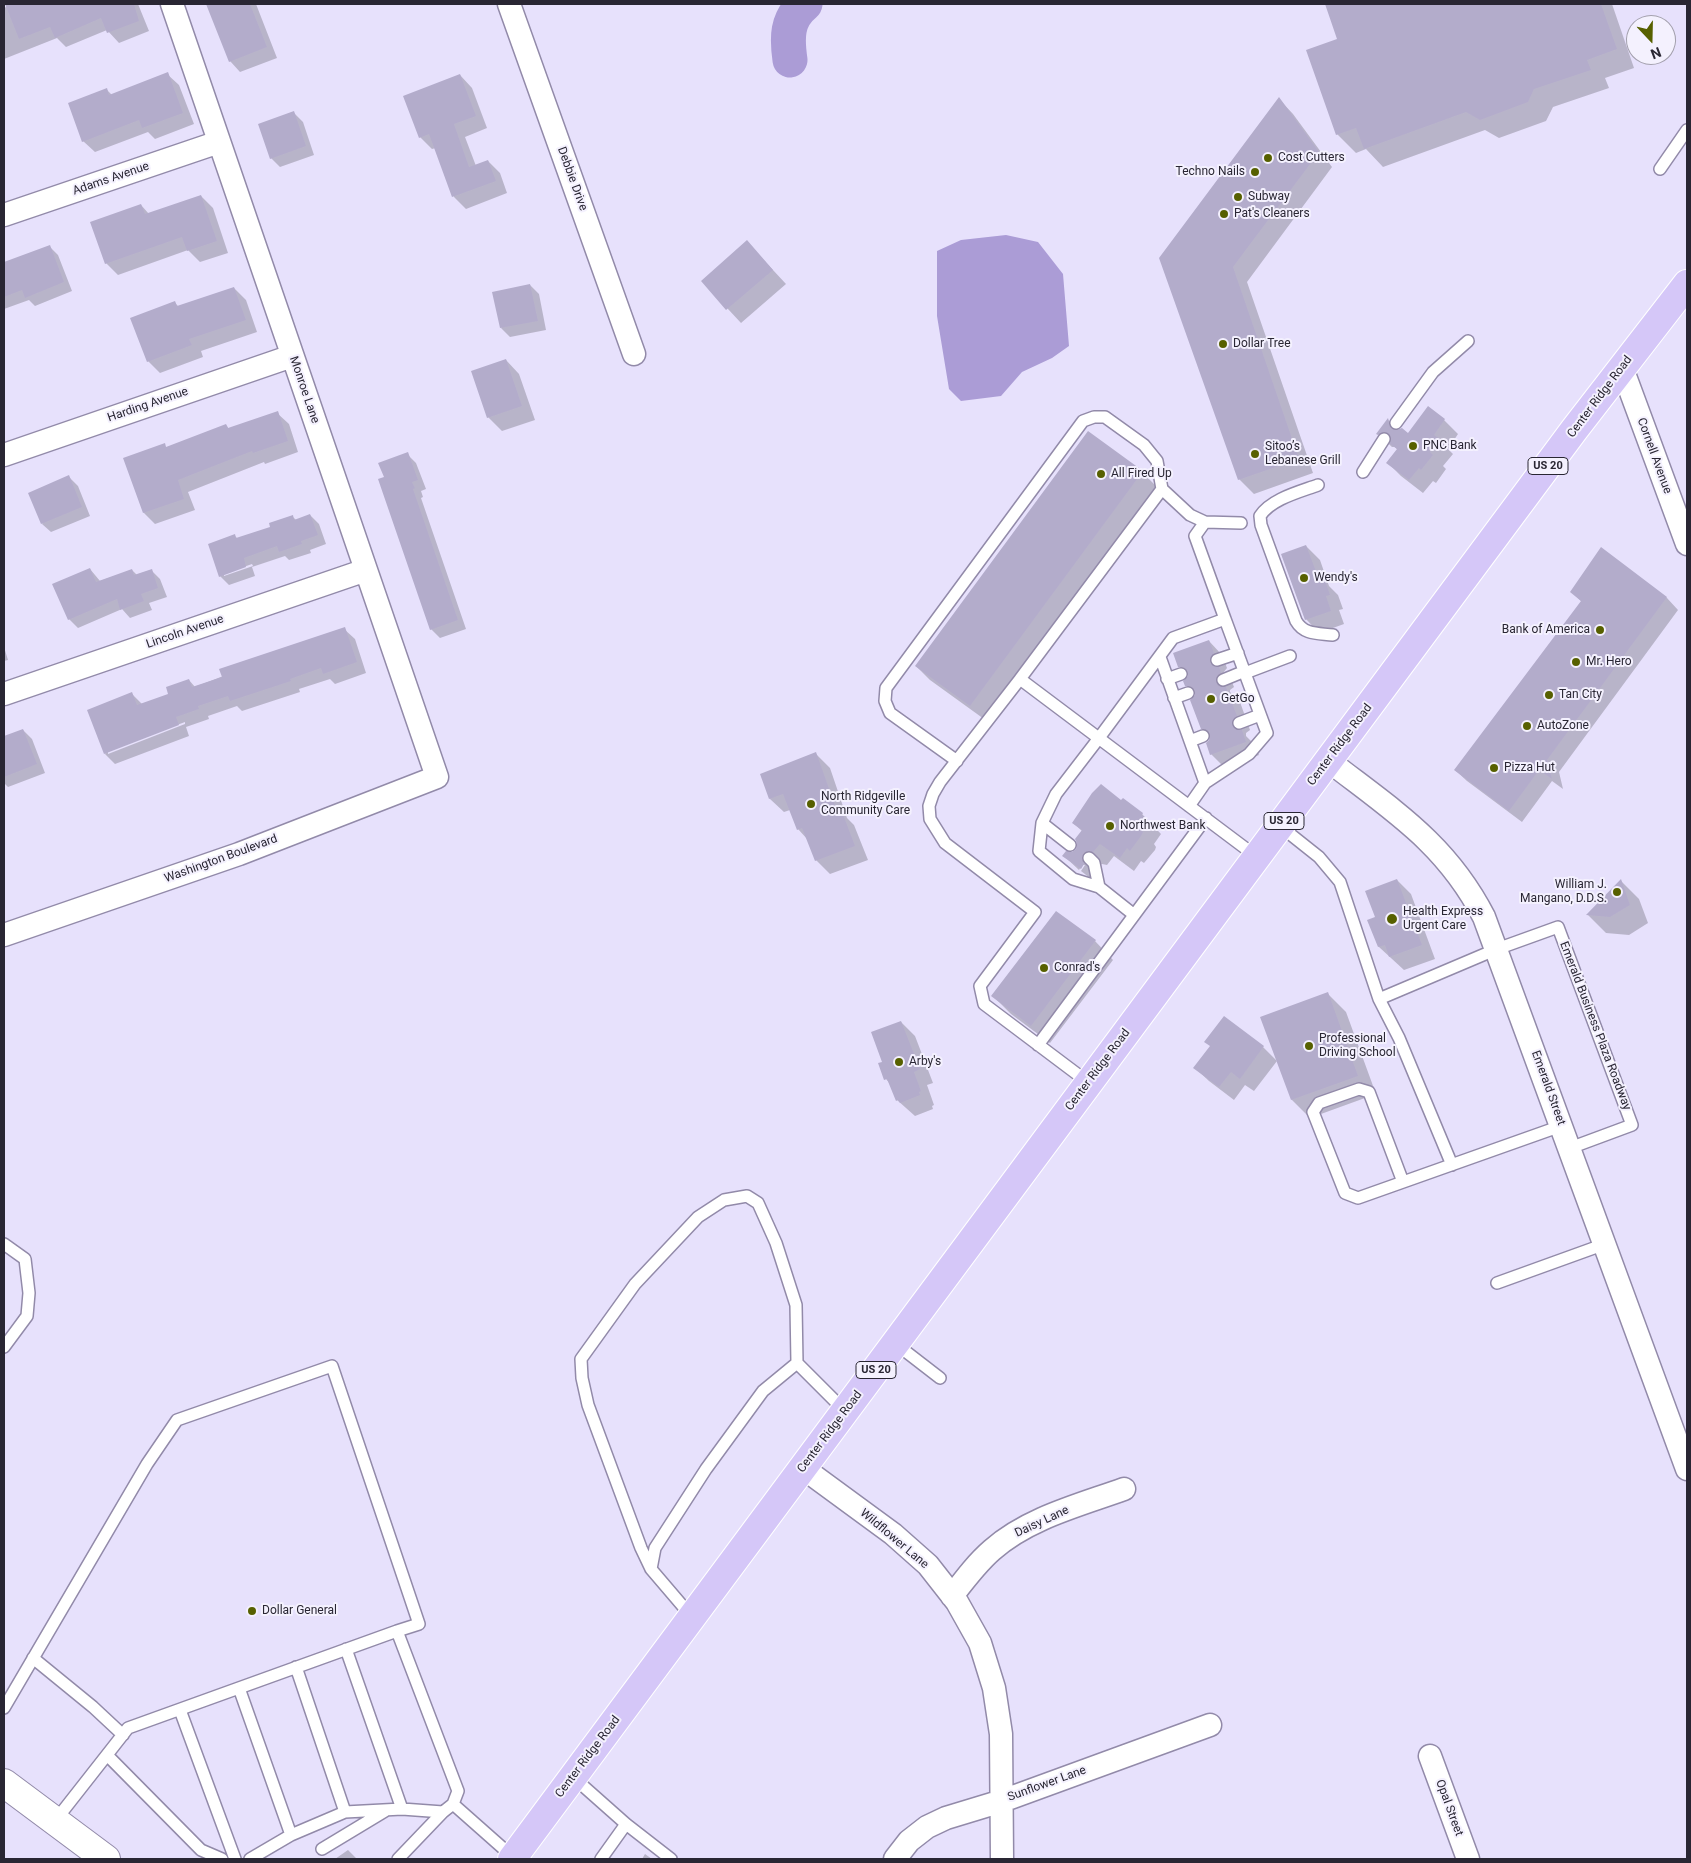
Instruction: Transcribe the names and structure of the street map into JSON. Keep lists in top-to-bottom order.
{
  "streets": {
    "main road": ["Center Ridge Road", "US 20"],
    "street": [
      "Adams Avenue",
      "Debbie Drive",
      "Monroe Lane",
      "Harding Avenue",
      "Cornell Avenue",
      "Lincoln Avenue",
      "Washington Boulevard",
      "Emerald Street",
      "Daisy Lane",
      "Wildflower Lane",
      "Sunflower Lane",
      "Opal Street"
    ],
    "lane": ["Emerald Business Plaza Roadway"]
  },
  "crossings": [
    ["Adams Avenue", "Monroe Lane"],
    ["Monroe Lane", "Harding Avenue"],
    ["Monroe Lane", "Lincoln Avenue"],
    ["Monroe Lane", "Washington Boulevard"],
    ["Center Ridge Road", "Cornell Avenue"],
    ["Center Ridge Road", "Emerald Street"],
    ["Center Ridge Road", "Wildflower Lane"],
    ["Emerald Business Plaza Roadway", "Emerald Street"],
    ["Daisy Lane", "Wildflower Lane"],
    ["Wildflower Lane", "Sunflower Lane"]
  ],
  "places": [
    "Cost Cutters",
    "Techno Nails",
    "Subway",
    "Pat's Cleaners",
    "Dollar Tree",
    "PNC Bank",
    "Sitoo’s Lebanese Grill",
    "All Fired Up",
    "Wendy's",
    "Bank of America",
    "Mr. Hero",
    "Tan City",
    "GetGo",
    "AutoZone",
    "Pizza Hut",
    "North Ridgeville Community Care",
    "Northwest Bank",
    "William J. Mangano, D.D.S.",
    "Health Express Urgent Care",
    "Conrad's",
    "Professional Driving School",
    "Arby's",
    "Dollar General"
  ],
  "north": "bottom"
}
